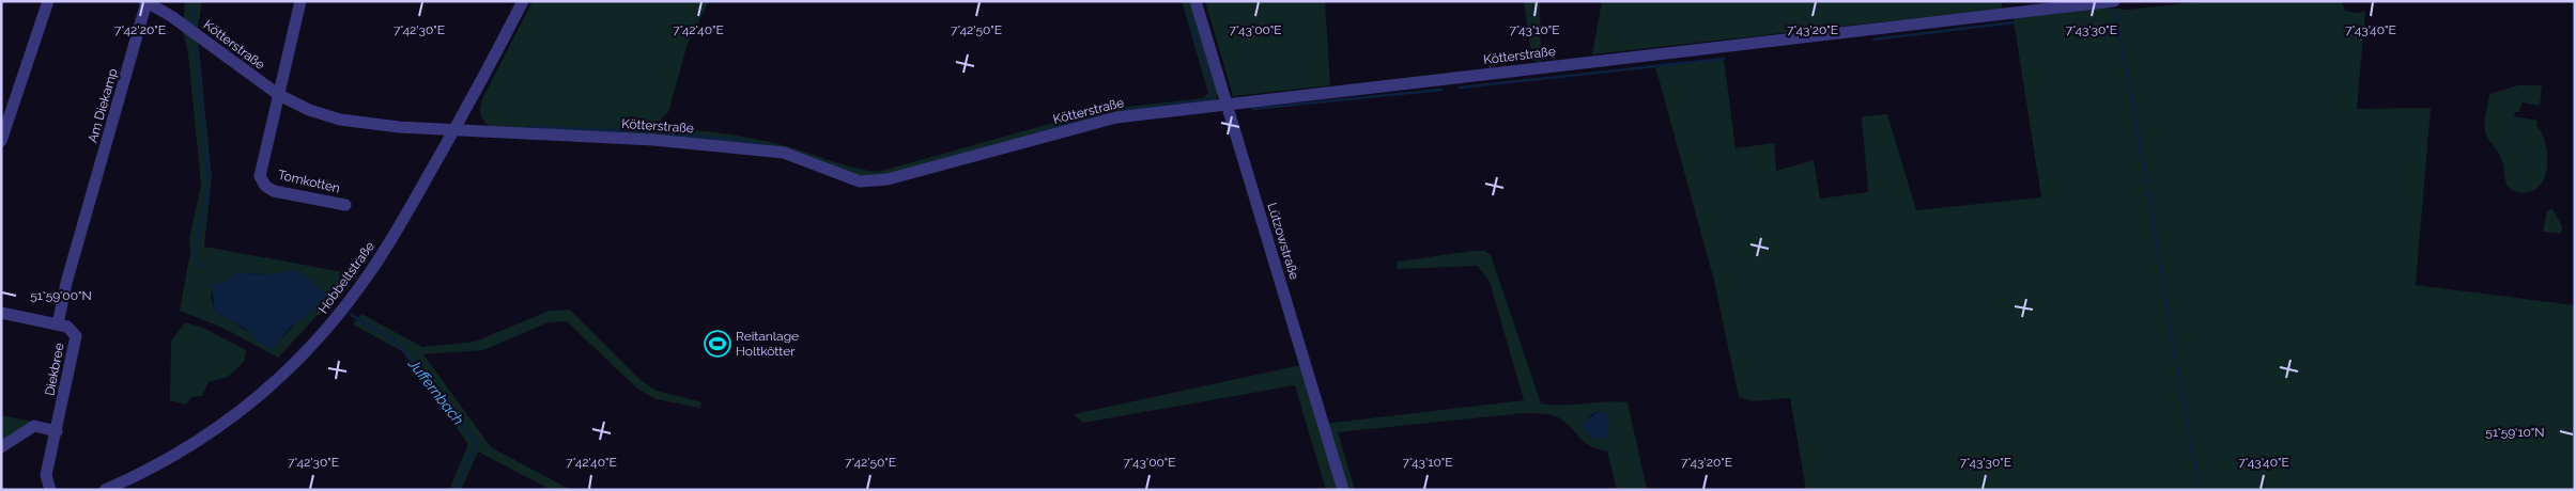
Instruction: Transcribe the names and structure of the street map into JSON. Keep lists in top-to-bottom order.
{
  "streets": {
    "street": [
      "Kötterstraße",
      "Am Diekamp",
      "Tomkotten",
      "Lützowstraße",
      "Hobbeltstraße",
      "Diekbree"
    ]
  },
  "crossings": [
    ["Kötterstraße", "Am Diekamp"],
    ["Kötterstraße", "Tomkotten"],
    ["Kötterstraße", "Lützowstraße"],
    ["Kötterstraße", "Hobbeltstraße"],
    ["Am Diekamp", "Diekbree"]
  ],
  "water": ["Juffernbach"],
  "places": {
    "sports": ["Reitanlage Holtkötter"]
  },
  "coordinates": [
    "7°42'20\"E",
    "7°42'30\"E",
    "7°42'40\"E",
    "7°42'50\"E",
    "7°43'00\"E",
    "7°43'10\"E",
    "7°43'20\"E",
    "7°43'30\"E",
    "7°43'40\"E",
    "51°59'00\"N",
    "51°59'10\"N"
  ]
}
